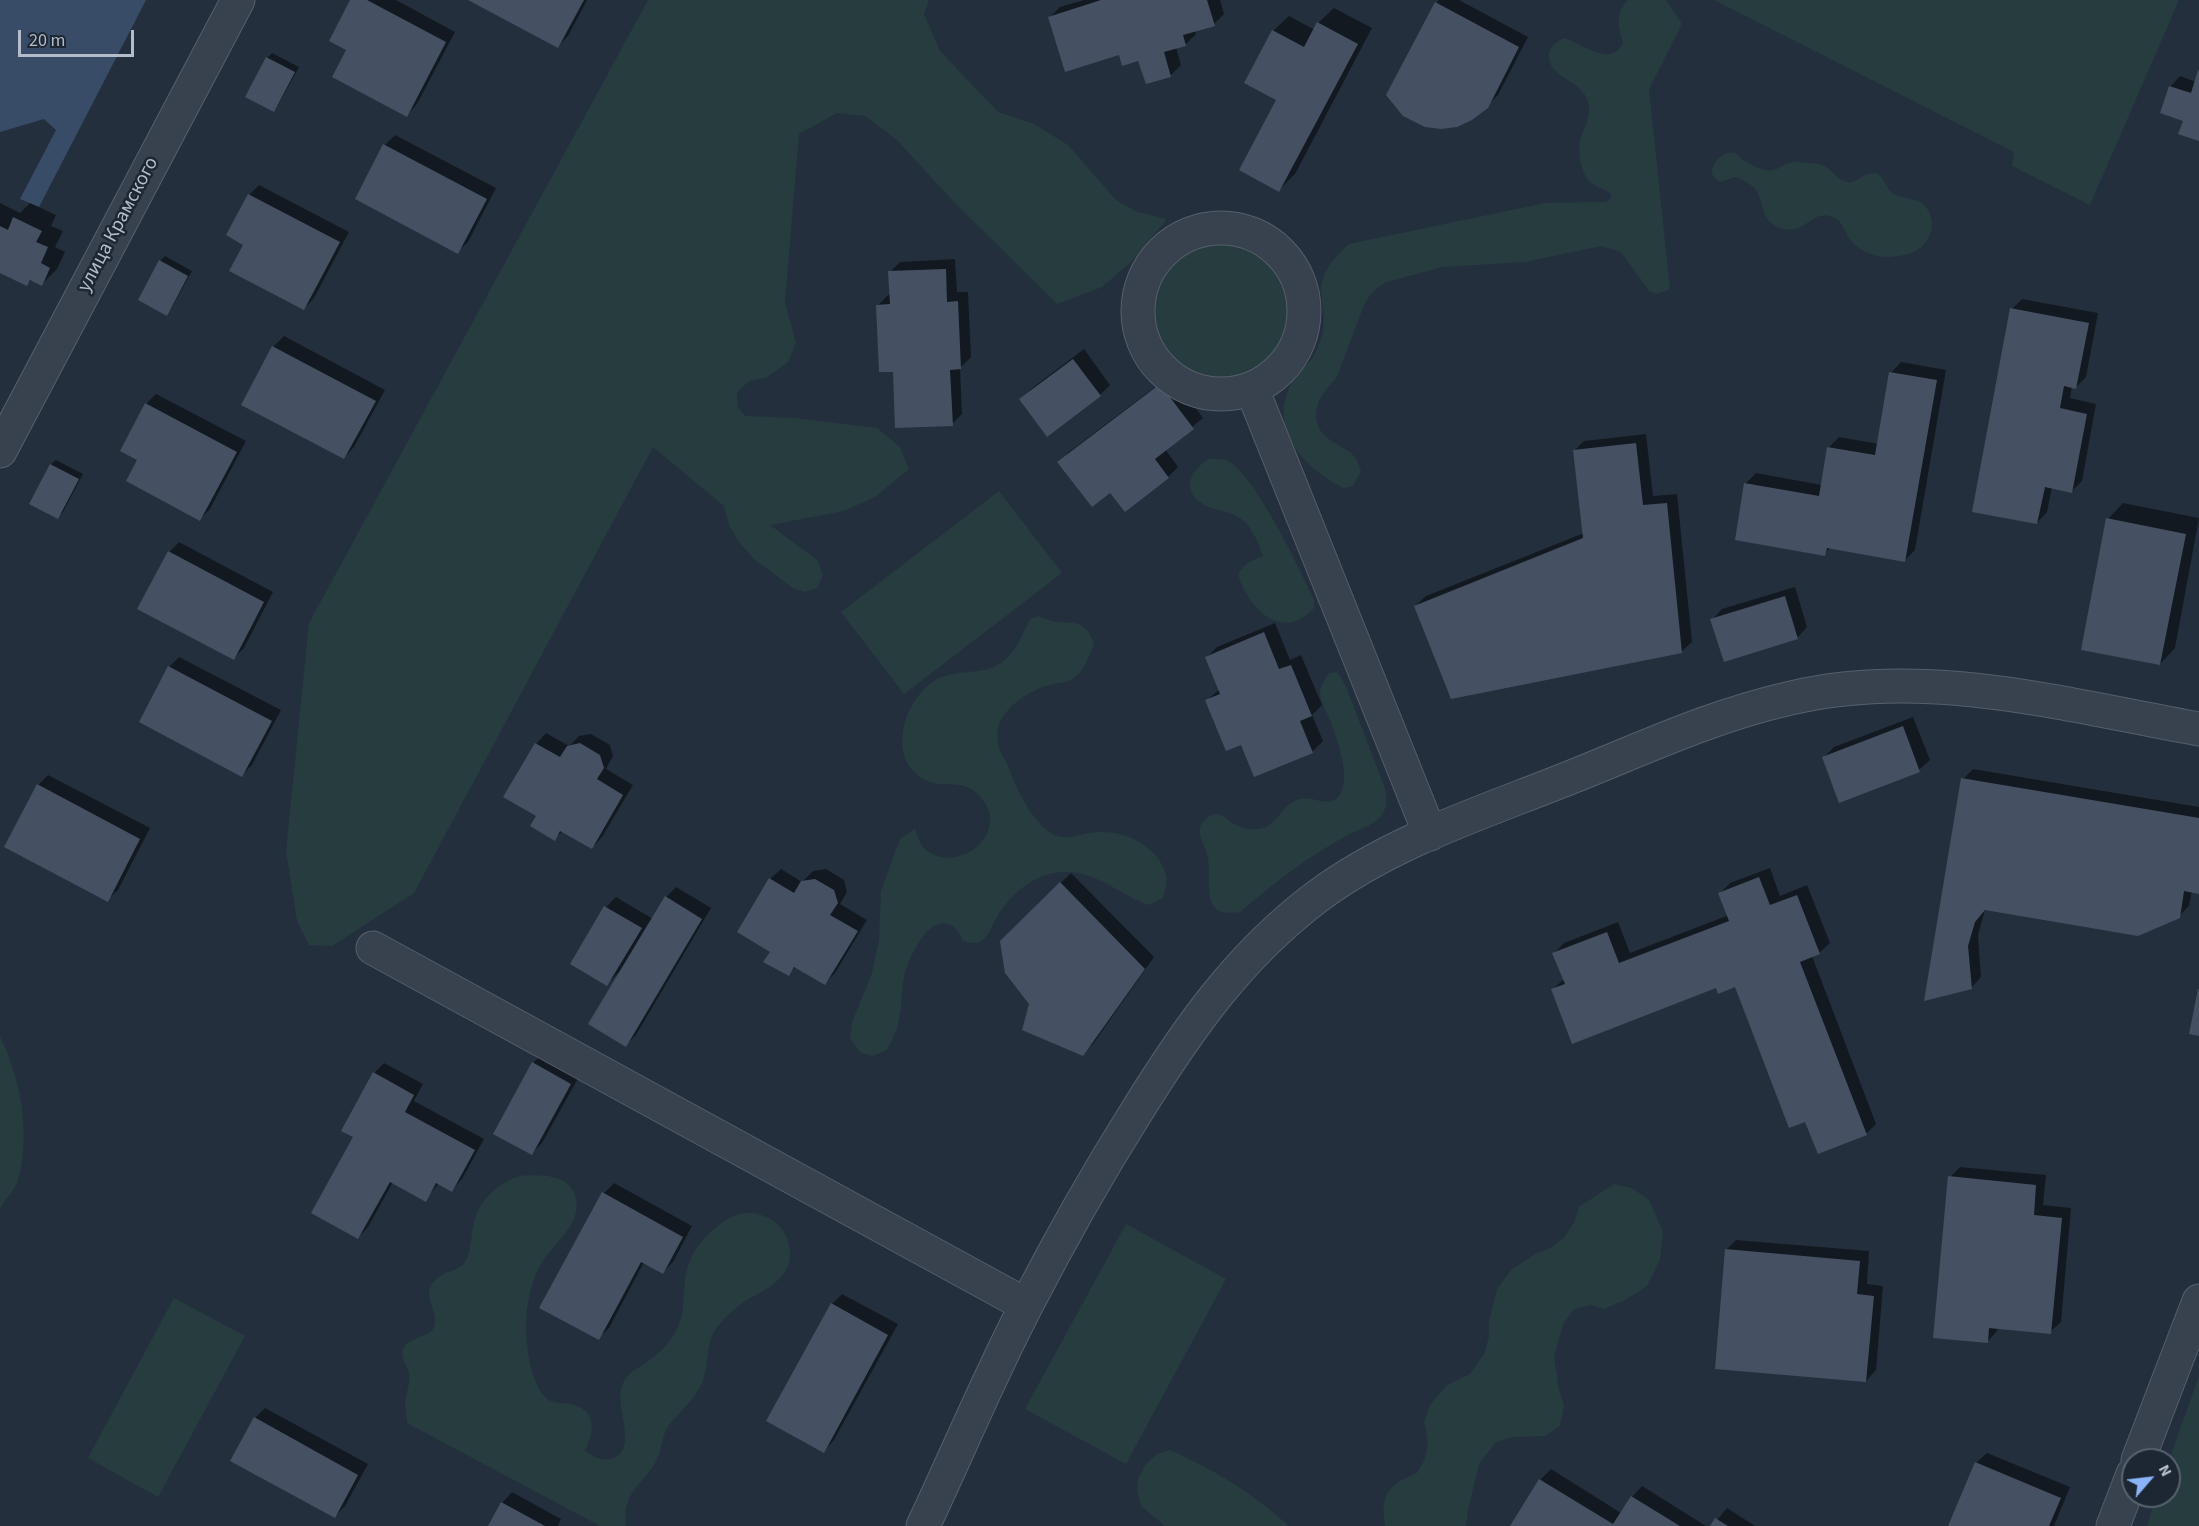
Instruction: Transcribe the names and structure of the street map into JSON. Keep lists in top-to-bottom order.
{
  "streets": {
    "street": ["улица Крамского"]
  },
  "scale_bar": "20 m",
  "north": "top right"
}
